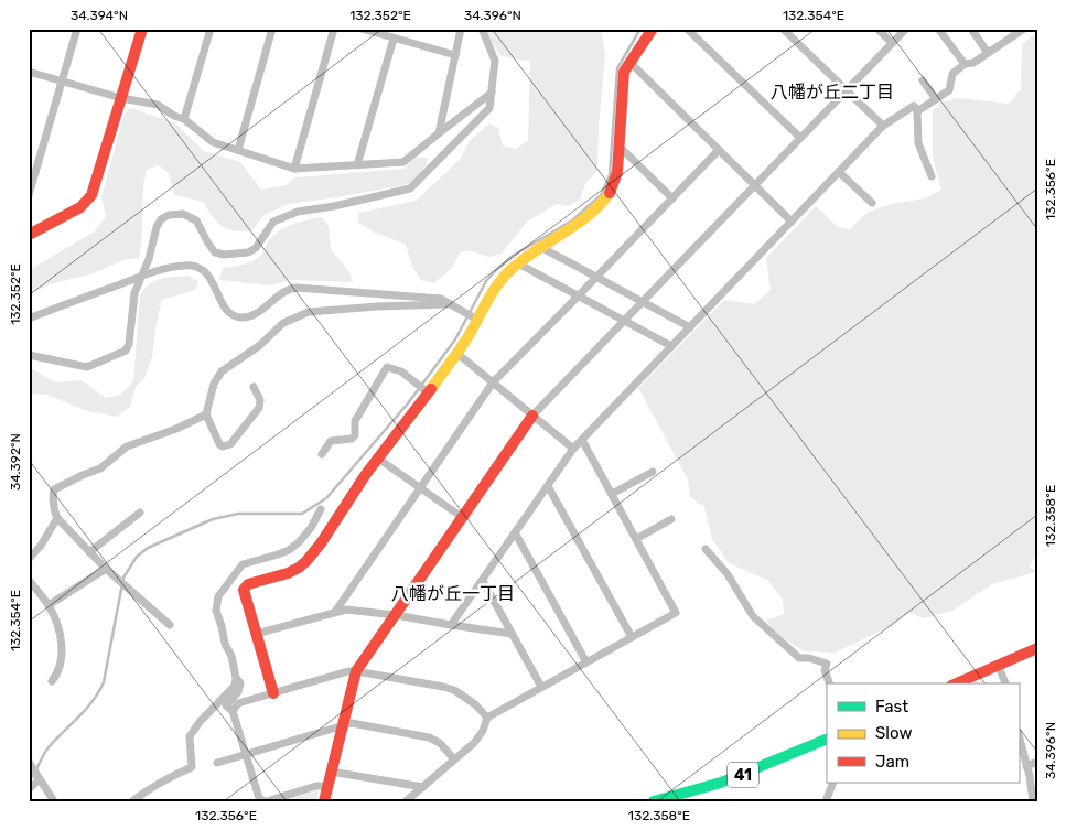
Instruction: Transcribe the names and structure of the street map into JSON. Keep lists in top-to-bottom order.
{
  "streets": {
    "street": ["41"]
  },
  "districts": ["八幡が丘二丁目", "八幡が丘一丁目"],
  "legend": ["Fast", "Slow", "Jam"],
  "coordinates": [
    "34.394°N",
    "132.352°E",
    "34.396°N",
    "132.354°E",
    "132.356°E",
    "34.392°N",
    "132.358°E"
  ]
}
